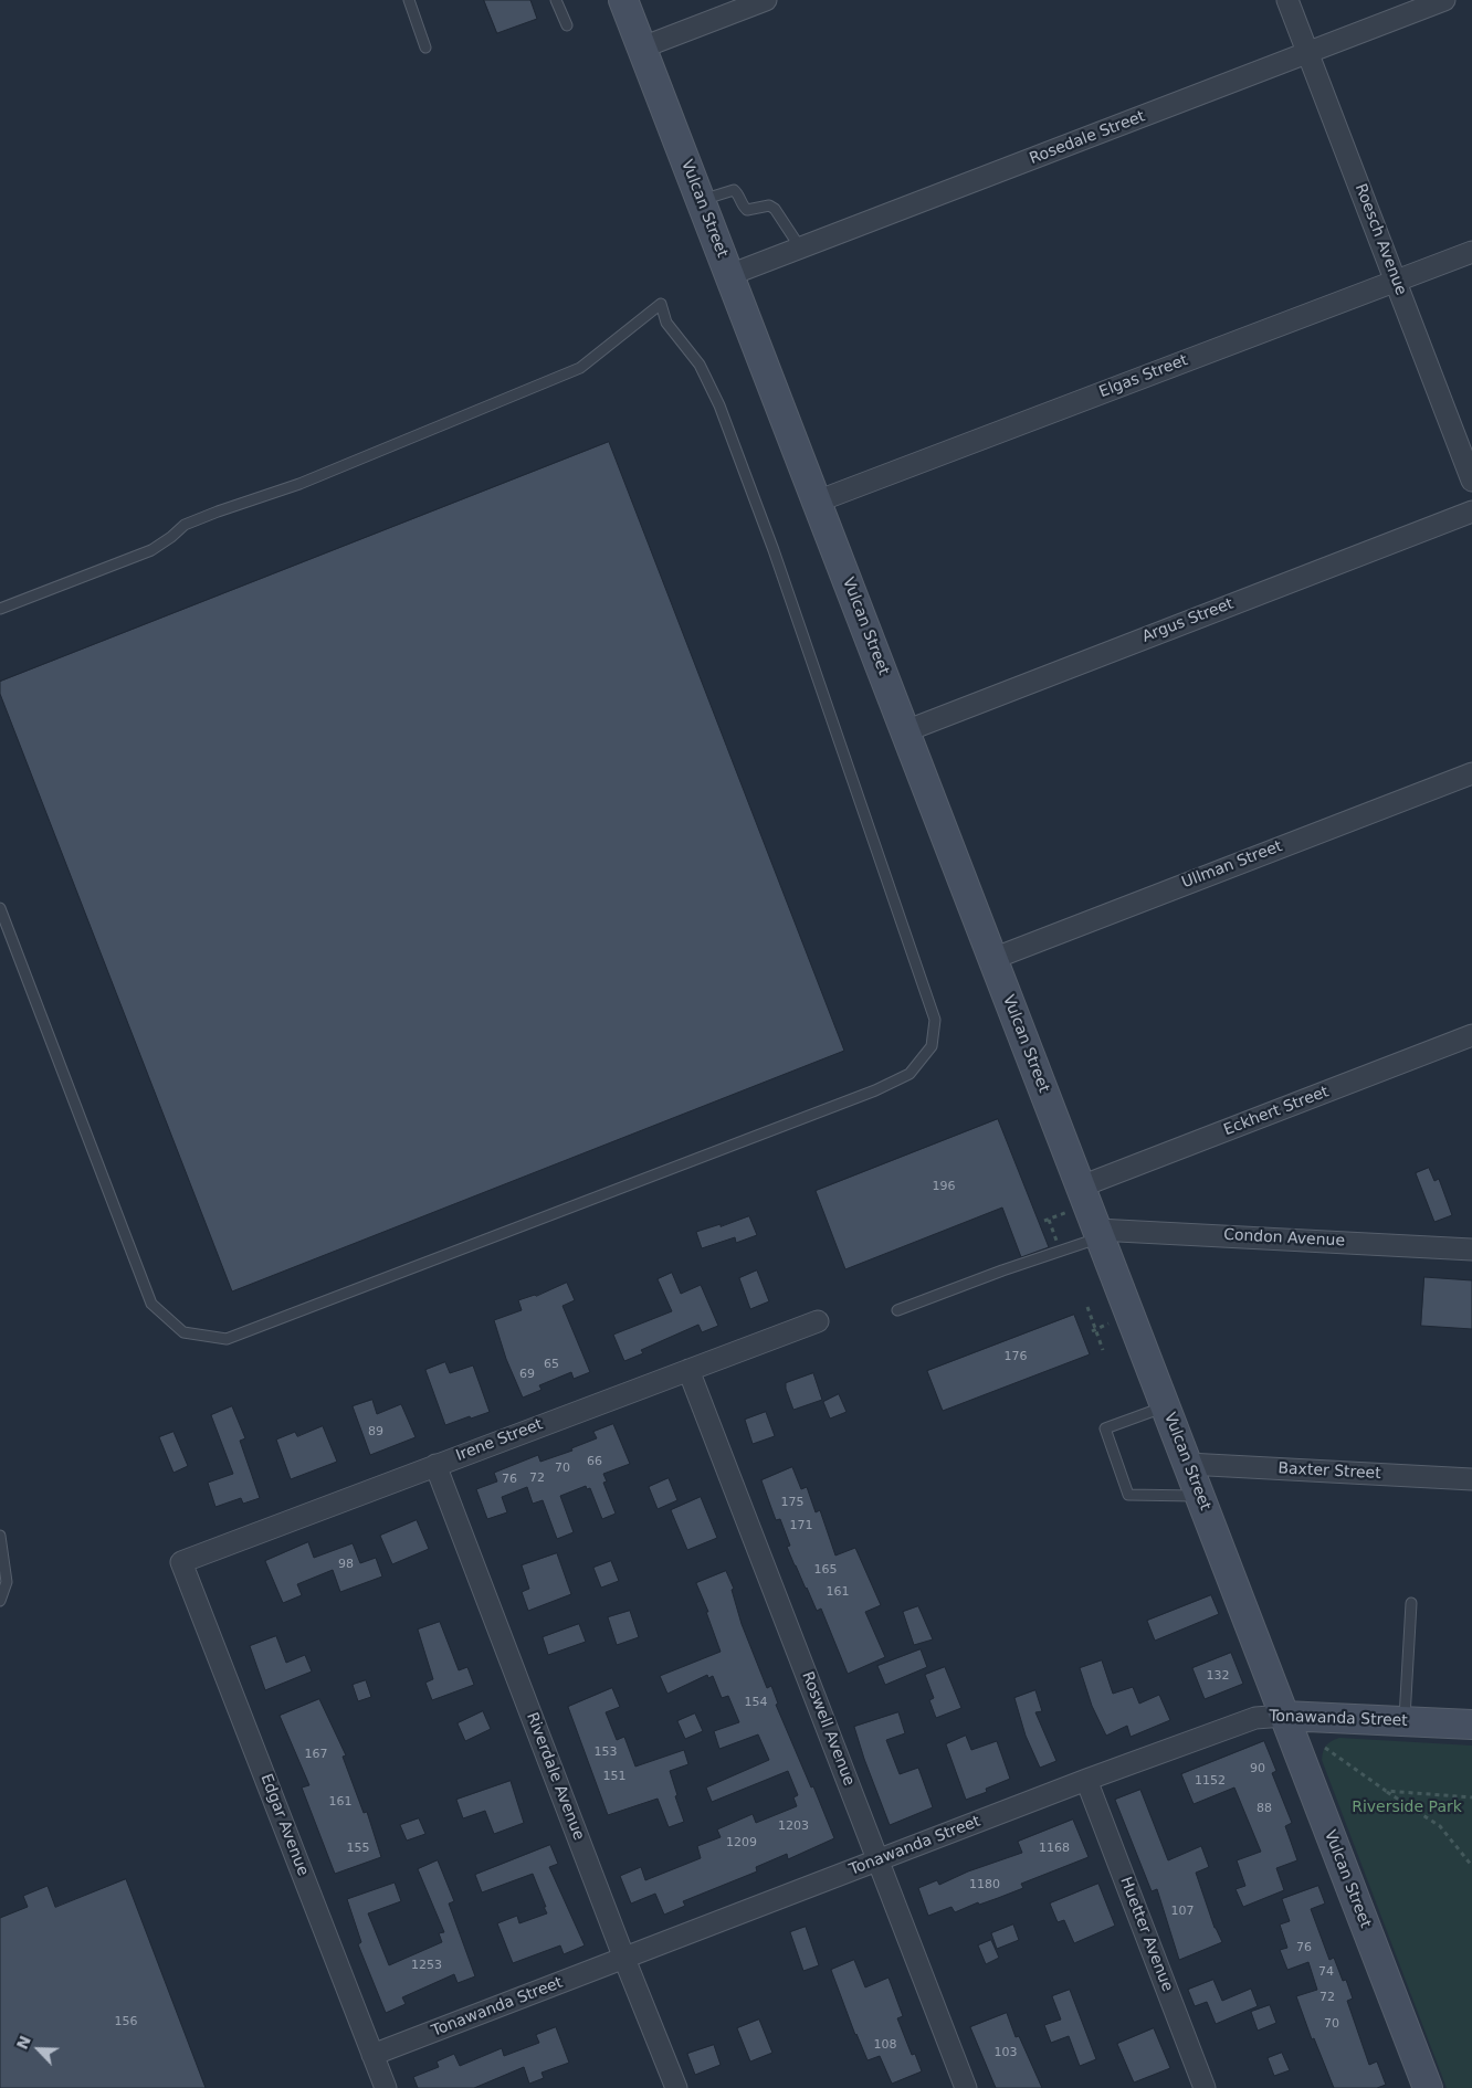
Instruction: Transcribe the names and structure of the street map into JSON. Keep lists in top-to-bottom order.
{
  "streets": {
    "street": [
      "Rosedale Street",
      "Vulcan Street",
      "Roesch Avenue",
      "Elgas Street",
      "Argus Street",
      "Ullman Street",
      "Eckhert Street",
      "Condon Avenue",
      "Irene Street",
      "Baxter Street",
      "Tonawanda Street",
      "Roswell Avenue",
      "Riverdale Avenue",
      "Edgar Avenue",
      "Huetter Avenue"
    ]
  },
  "crossings": [
    ["Rosedale Street", "Vulcan Street"],
    ["Rosedale Street", "Roesch Avenue"],
    ["Vulcan Street", "Elgas Street"],
    ["Vulcan Street", "Argus Street"],
    ["Vulcan Street", "Ullman Street"],
    ["Vulcan Street", "Eckhert Street"],
    ["Vulcan Street", "Condon Avenue"],
    ["Vulcan Street", "Baxter Street"],
    ["Vulcan Street", "Tonawanda Street"],
    ["Roesch Avenue", "Elgas Street"],
    ["Irene Street", "Roswell Avenue"],
    ["Irene Street", "Riverdale Avenue"],
    ["Irene Street", "Edgar Avenue"],
    ["Tonawanda Street", "Roswell Avenue"],
    ["Tonawanda Street", "Riverdale Avenue"],
    ["Tonawanda Street", "Edgar Avenue"],
    ["Tonawanda Street", "Huetter Avenue"]
  ],
  "parks": ["Riverside Park"],
  "house_numbers": [
    "196",
    "176",
    "65",
    "69",
    "89",
    "66",
    "70",
    "72",
    "76",
    "175",
    "171",
    "98",
    "165",
    "161",
    "132",
    "154",
    "153",
    "167",
    "90",
    "151",
    "1152",
    "161",
    "88",
    "1203",
    "1209",
    "155",
    "1168",
    "1180",
    "107",
    "76",
    "1253",
    "74",
    "72",
    "156",
    "70",
    "108",
    "103"
  ],
  "north": "top left"
}
